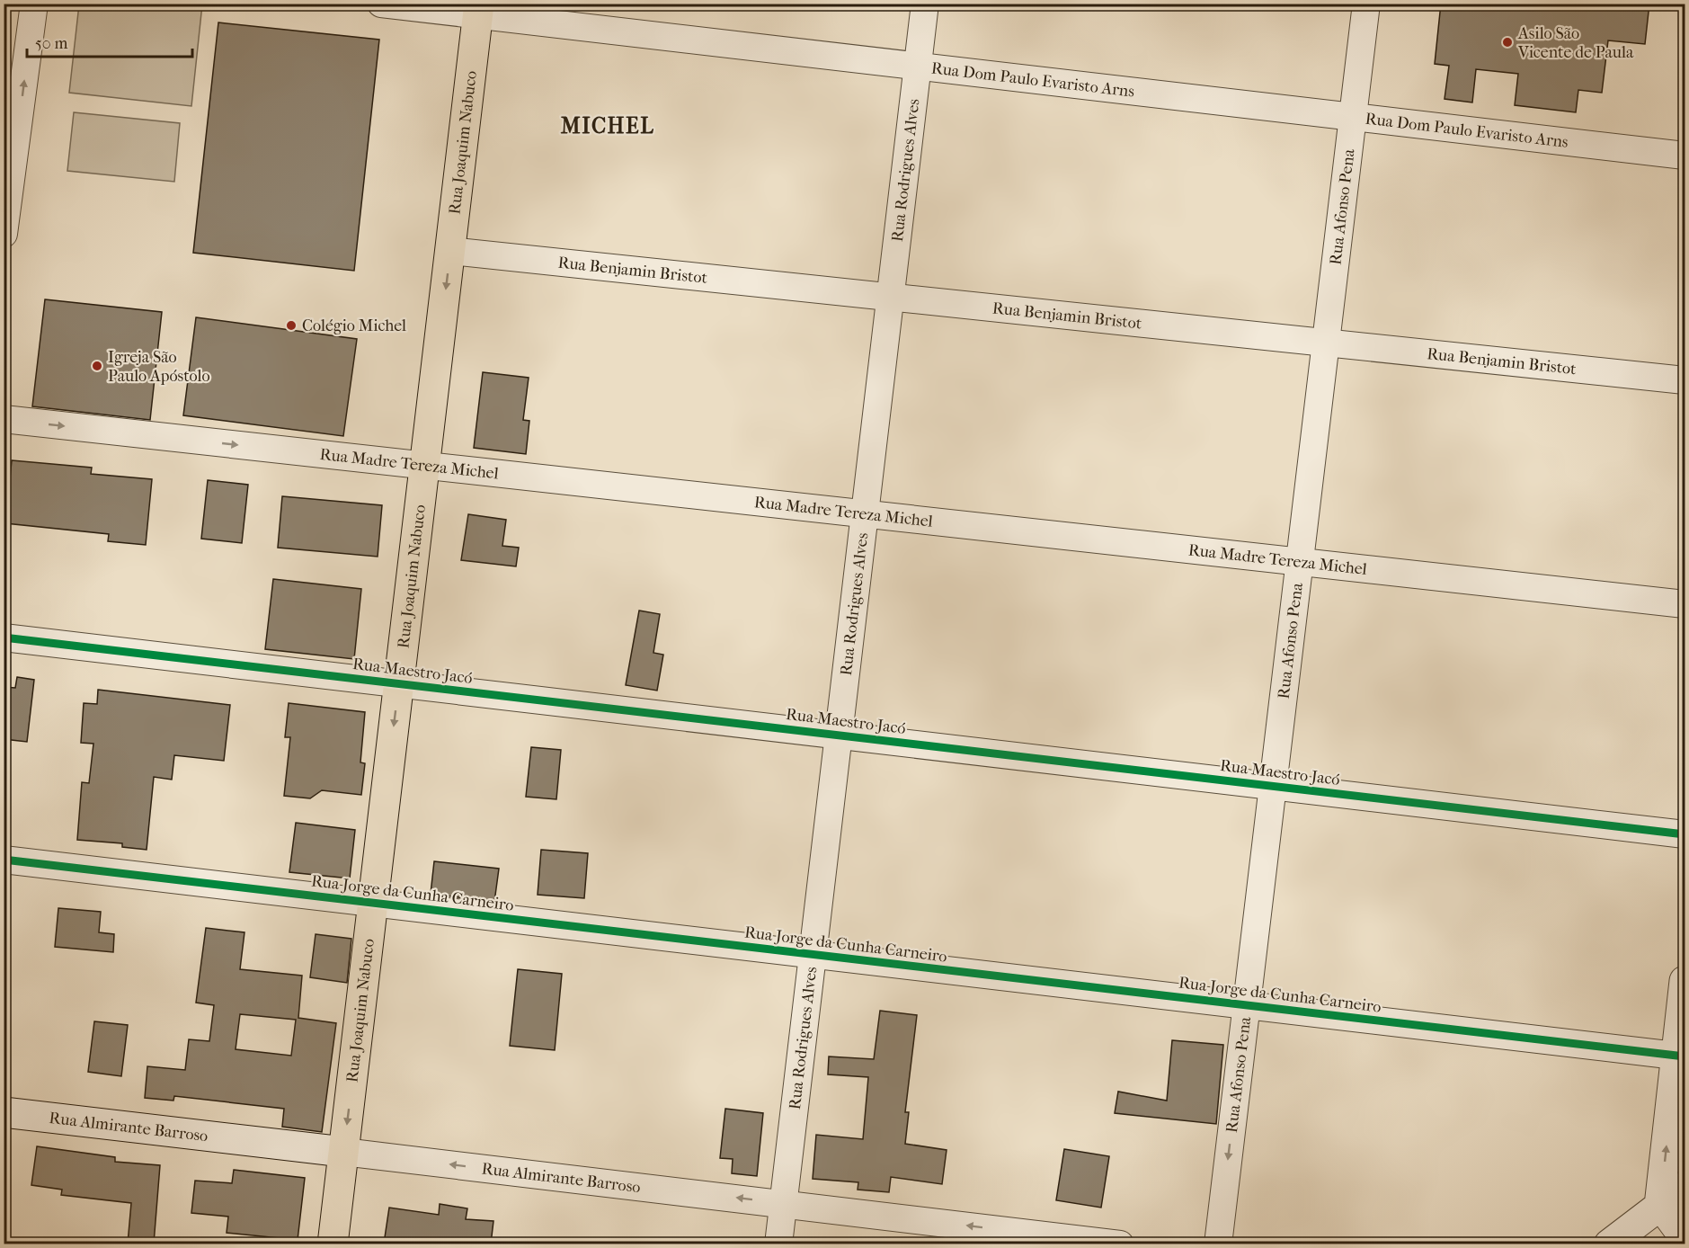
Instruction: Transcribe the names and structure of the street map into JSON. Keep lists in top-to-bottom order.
{
  "streets": {
    "main road": ["Rua Joaquim Nabuco", "Rua Almirante Barroso"],
    "street": [
      "Rua Dom Paulo Evaristo Arns",
      "Rua Rodrigues Alves",
      "Rua Afonso Pena",
      "Rua Benjamin Bristot",
      "Rua Madre Tereza Michel",
      "Rua Maestro Jacó",
      "Rua Jorge da Cunha Carneiro"
    ]
  },
  "crossings": [
    ["Rua Dom Paulo Evaristo Arns", "Rua Joaquim Nabuco"],
    ["Rua Dom Paulo Evaristo Arns", "Rua Rodrigues Alves"],
    ["Rua Dom Paulo Evaristo Arns", "Rua Afonso Pena"],
    ["Rua Joaquim Nabuco", "Rua Benjamin Bristot"],
    ["Rua Joaquim Nabuco", "Rua Madre Tereza Michel"],
    ["Rua Joaquim Nabuco", "Rua Maestro Jacó"],
    ["Rua Joaquim Nabuco", "Rua Jorge da Cunha Carneiro"],
    ["Rua Joaquim Nabuco", "Rua Almirante Barroso"],
    ["Rua Rodrigues Alves", "Rua Benjamin Bristot"],
    ["Rua Rodrigues Alves", "Rua Madre Tereza Michel"],
    ["Rua Rodrigues Alves", "Rua Maestro Jacó"],
    ["Rua Rodrigues Alves", "Rua Jorge da Cunha Carneiro"],
    ["Rua Rodrigues Alves", "Rua Almirante Barroso"],
    ["Rua Afonso Pena", "Rua Benjamin Bristot"],
    ["Rua Afonso Pena", "Rua Madre Tereza Michel"],
    ["Rua Afonso Pena", "Rua Maestro Jacó"],
    ["Rua Afonso Pena", "Rua Jorge da Cunha Carneiro"]
  ],
  "one_way": ["Rua Joaquim Nabuco", "Rua Almirante Barroso"],
  "districts": ["MICHEL"],
  "places": ["Asilo São Vicente de Paula", "Colégio Michel", "Igreja São Paulo Apóstolo"],
  "scale_bar": "50 m"
}
